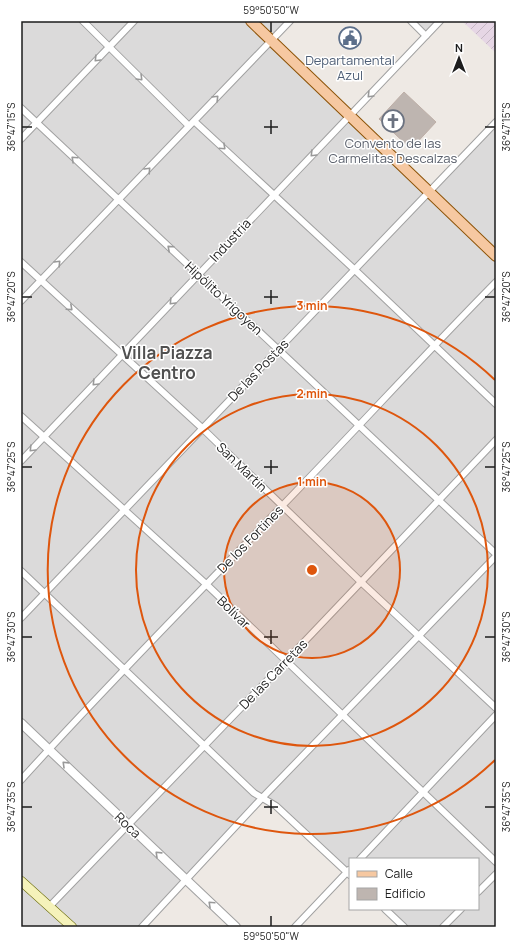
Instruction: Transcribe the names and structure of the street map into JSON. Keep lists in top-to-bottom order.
{
  "streets": {
    "street": [
      "Industria",
      "Hipólito Yrigoyen",
      "De las Postas",
      "San Martín",
      "De los Fortines",
      "Bolívar",
      "De las Carretas",
      "Roca"
    ]
  },
  "crossings": [
    ["Industria", "Hipólito Yrigoyen"],
    ["Industria", "San Martín"],
    ["Industria", "Bolívar"],
    ["Hipólito Yrigoyen", "De las Postas"],
    ["Hipólito Yrigoyen", "De los Fortines"],
    ["Hipólito Yrigoyen", "De las Carretas"],
    ["De las Postas", "San Martín"],
    ["De las Postas", "Bolívar"],
    ["San Martín", "De los Fortines"],
    ["San Martín", "De las Carretas"],
    ["De los Fortines", "Bolívar"],
    ["De los Fortines", "Roca"],
    ["Bolívar", "De las Carretas"],
    ["De las Carretas", "Roca"]
  ],
  "one_way": ["Industria", "Roca"],
  "districts": ["Villa Piazza Centro"],
  "places": {
    "public building": ["Departamental Azul"],
    "church": ["Convento de las Carmelitas Descalzas"]
  },
  "legend": ["Calle", "Edificio"],
  "north": "top",
  "coordinates": [
    "59°50'50\"W",
    "36°47'15\"S",
    "36°47'20\"S",
    "36°47'25\"S",
    "36°47'30\"S",
    "36°47'35\"S"
  ],
  "rings": ["3 min", "2 min", "1 min"]
}
